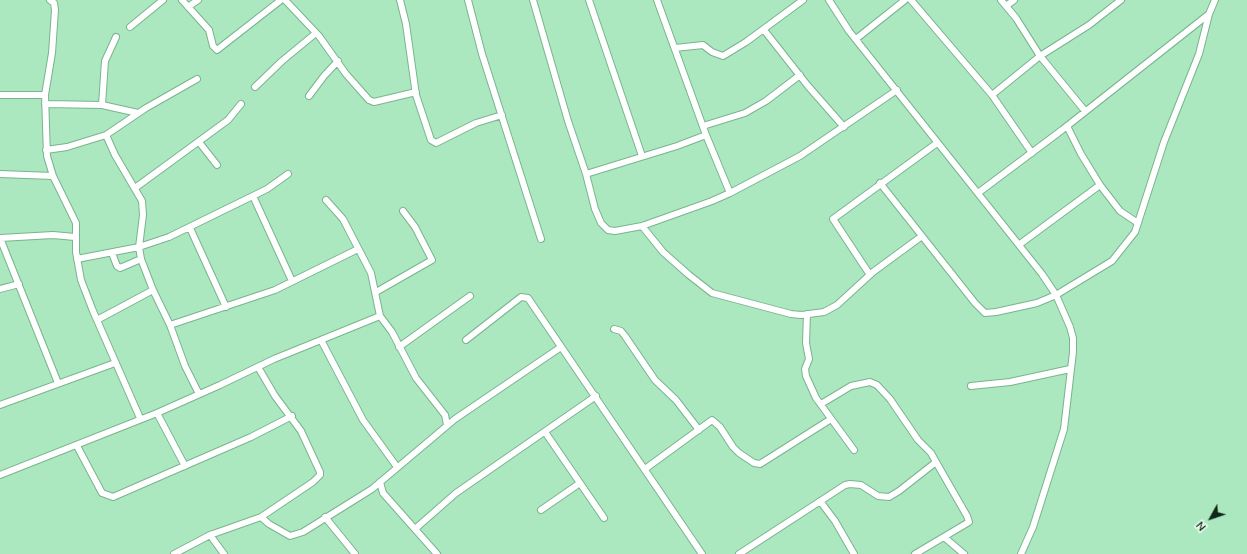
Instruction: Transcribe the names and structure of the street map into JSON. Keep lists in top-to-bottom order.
{
  "north": "bottom left"
}
